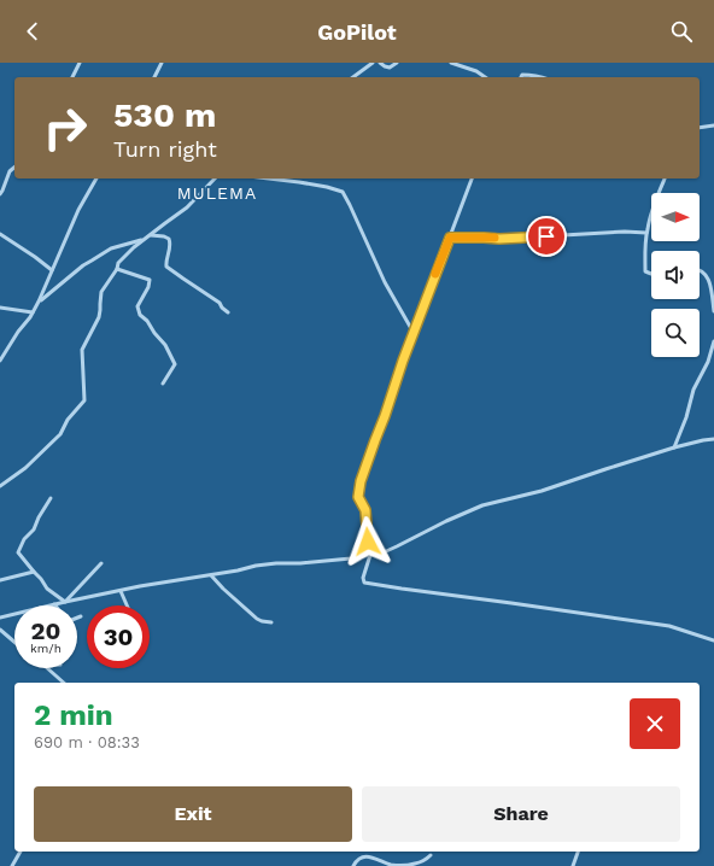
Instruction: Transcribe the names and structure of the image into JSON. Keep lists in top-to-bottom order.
{
  "districts": ["MULEMA"],
  "north": "right",
  "page": {
    "header": "GoPilot",
    "turn": ["530 m", "Turn right"],
    "speed": "20 km/h",
    "limit": "30",
    "heading": ["2 min", "690 m · 08:33"],
    "buttons": ["Exit", "Share"]
  }
}
